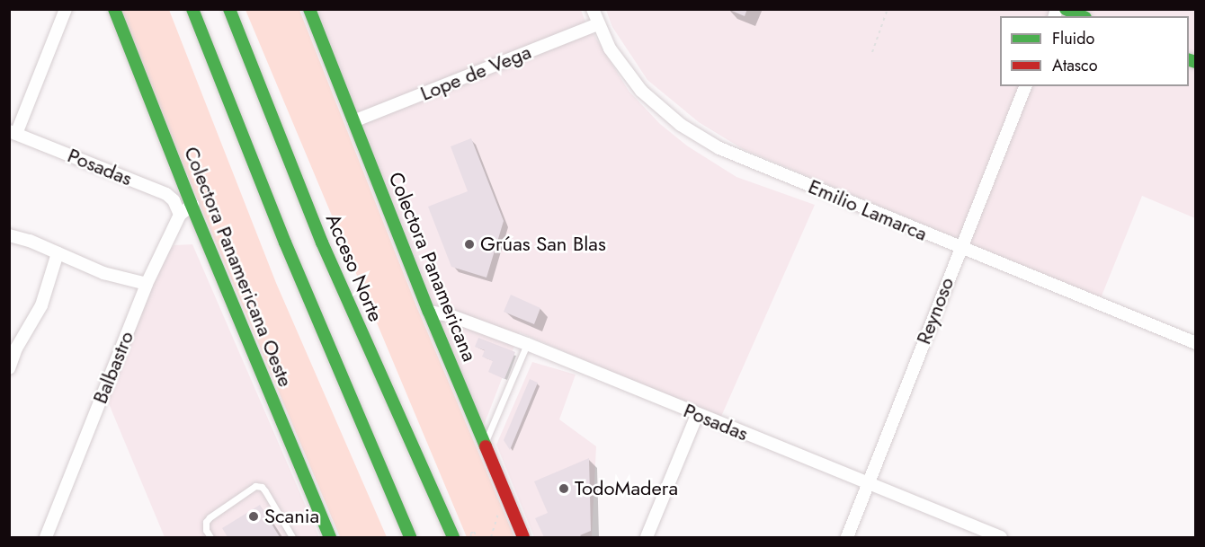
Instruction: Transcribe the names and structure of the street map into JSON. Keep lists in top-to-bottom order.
{
  "streets": {
    "main road": ["Colectora Panamericana Oeste", "Colectora Panamericana", "Acceso Norte"],
    "street": [
      "Lope de Vega",
      "Posadas",
      "Emilio Lamarca",
      "Reynoso",
      "Balbastro"
    ]
  },
  "crossings": [
    ["Lope de Vega", "Emilio Lamarca"],
    ["Lope de Vega", "Colectora Panamericana"],
    ["Posadas", "Colectora Panamericana"],
    ["Posadas", "Reynoso"],
    ["Posadas", "Balbastro"],
    ["Emilio Lamarca", "Reynoso"],
    ["Colectora Panamericana Oeste", "Balbastro"]
  ],
  "places": ["Grúas San Blas", "TodoMadera", "Scania"],
  "legend": ["Fluido", "Atasco"]
}
